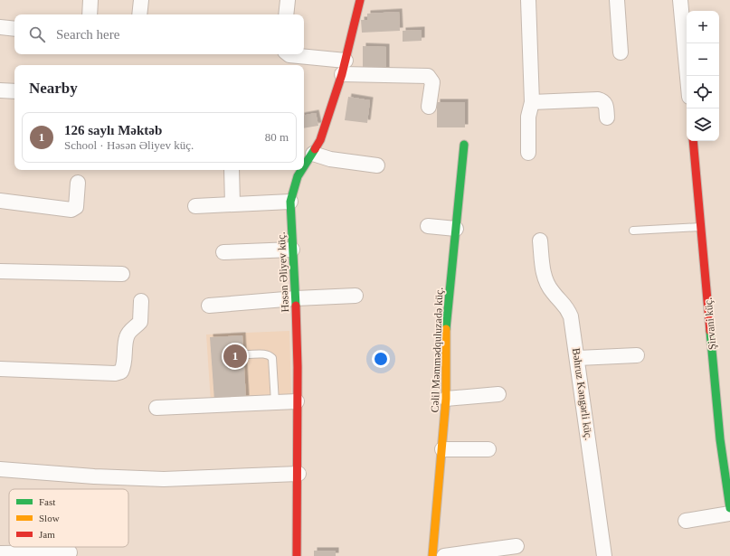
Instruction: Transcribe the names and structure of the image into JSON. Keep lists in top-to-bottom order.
{
  "streets": {
    "street": [
      "Həsən Əliyev küç.",
      "Şirvani küç.",
      "Cəlil Məmmədquluzadə küç.",
      "Bəhruz Kəngərli küç."
    ]
  },
  "legend": ["Fast", "Slow", "Jam"],
  "page": {
    "map_buttons": ["+", "−"],
    "search": "Search here",
    "heading": "Nearby",
    "list": [
      {
        "mark": "1",
        "name": "126 saylı Məktəb",
        "note": "School · Həsən Əliyev küç.",
        "value": "80 m"
      }
    ],
    "pins": "1"
  }
}
